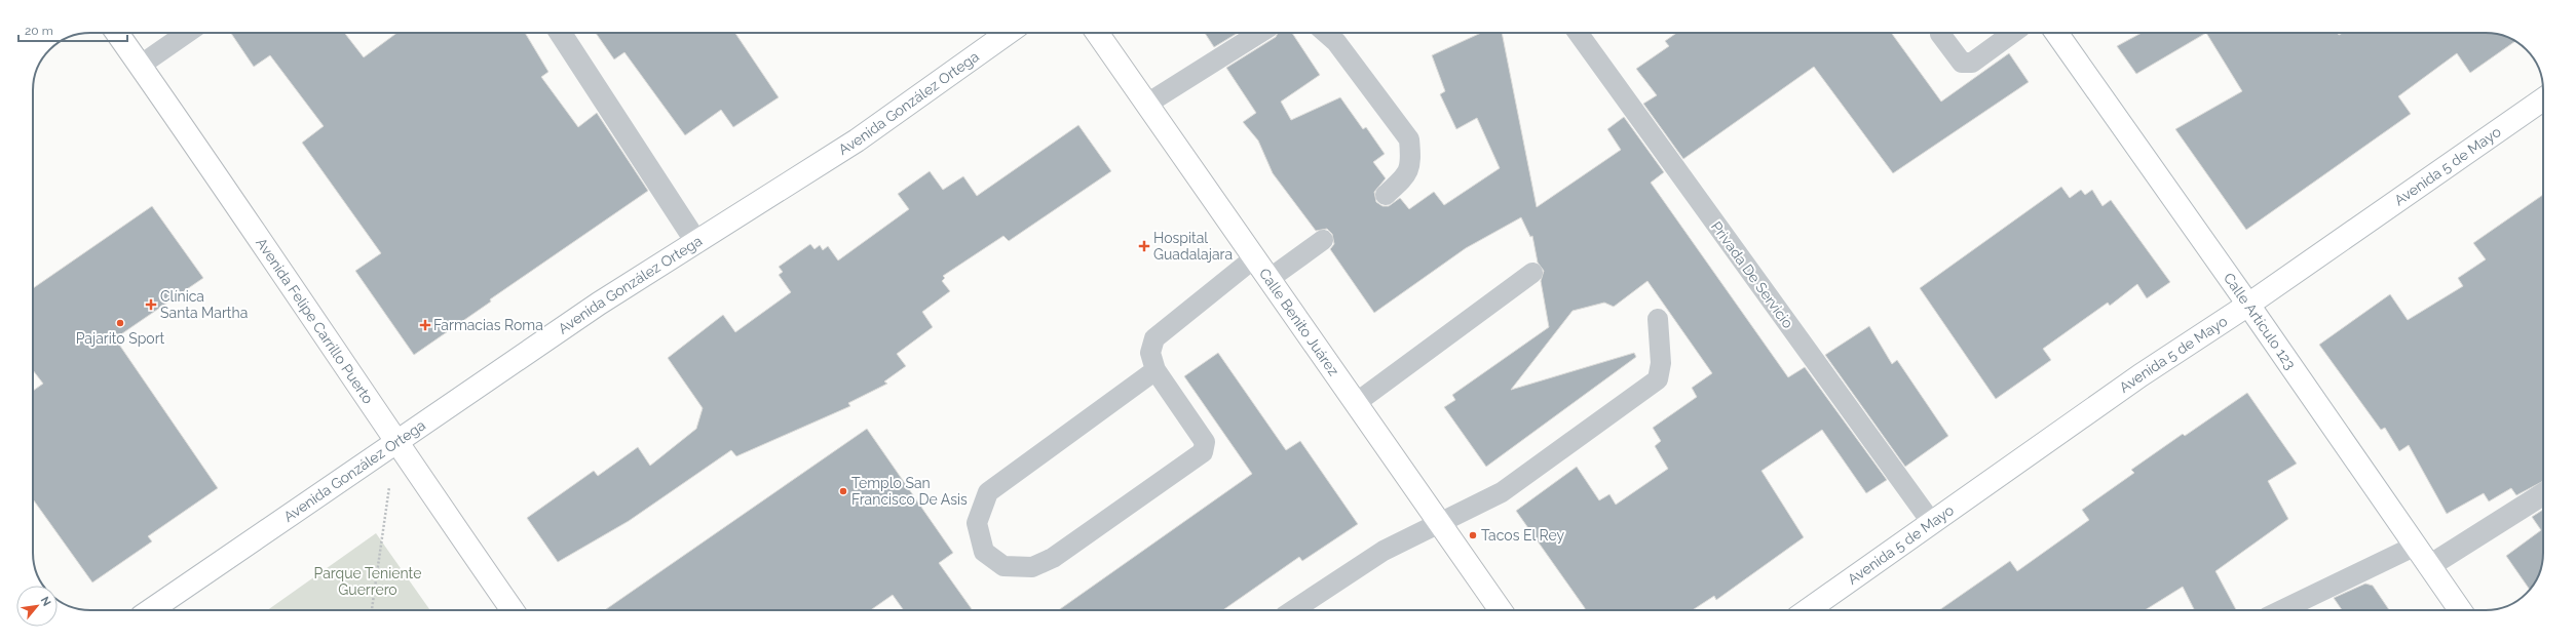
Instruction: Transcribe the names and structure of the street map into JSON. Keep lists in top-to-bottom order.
{
  "streets": {
    "street": [
      "Avenida González Ortega",
      "Avenida 5 de Mayo",
      "Avenida Felipe Carrillo Puerto",
      "Calle Benito Juárez",
      "Calle Artículo 123"
    ],
    "lane": ["Privada De Servicio"]
  },
  "crossings": [
    ["Avenida González Ortega", "Avenida Felipe Carrillo Puerto"],
    ["Avenida 5 de Mayo", "Privada De Servicio"],
    ["Avenida 5 de Mayo", "Calle Artículo 123"]
  ],
  "parks": ["Parque Teniente Guerrero"],
  "places": {
    "health": ["Hospital Guadalajara", "Clínica Santa Martha", "Farmacias Roma"],
    "other": ["Pajarito Sport", "Templo San Francisco De Asis", "Tacos El Rey"]
  },
  "scale_bar": "20 m",
  "north": "top right"
}
